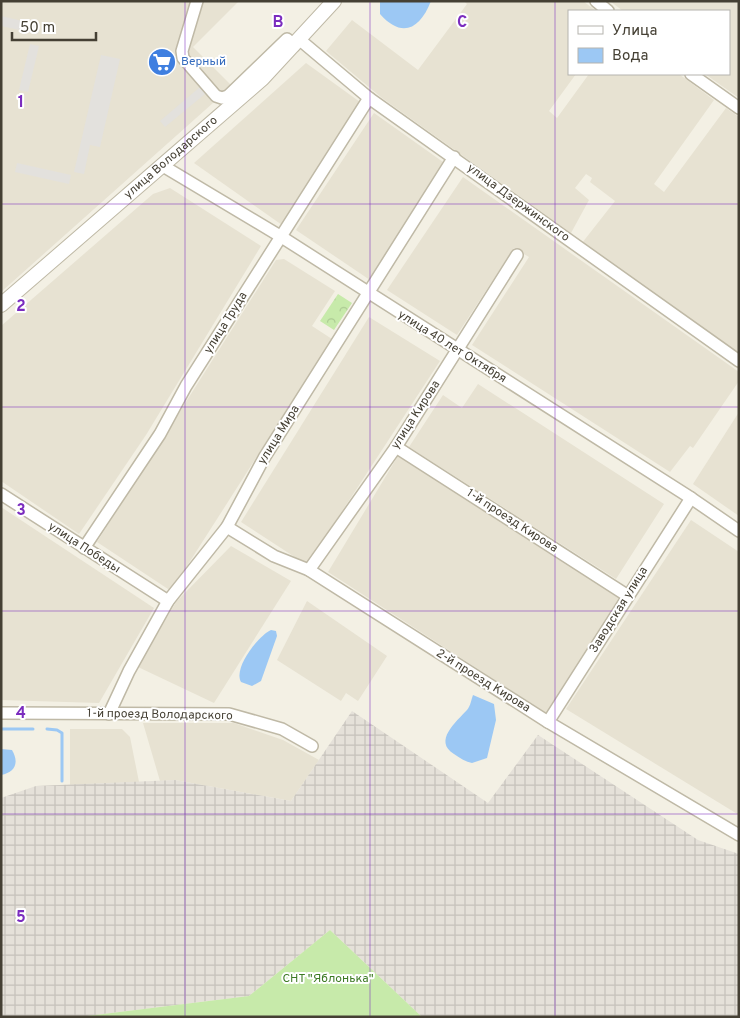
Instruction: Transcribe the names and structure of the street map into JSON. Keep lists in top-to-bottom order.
{
  "streets": {
    "street": [
      "улица Володарского",
      "улица Дзержинского",
      "улица Труда",
      "улица 40 лет Октября",
      "улица Кирова",
      "улица Мира",
      "1-й проезд Кирова",
      "улица Победы",
      "Заводская улица",
      "2-й проезд Кирова",
      "1-й проезд Володарского"
    ]
  },
  "crossings": [
    ["улица Володарского", "улица Дзержинского"],
    ["улица Володарского", "улица 40 лет Октября"],
    ["улица Дзержинского", "улица Труда"],
    ["улица Дзержинского", "улица Мира"],
    ["улица Труда", "улица 40 лет Октября"],
    ["улица Труда", "улица Победы"],
    ["улица 40 лет Октября", "улица Кирова"],
    ["улица 40 лет Октября", "улица Мира"],
    ["улица 40 лет Октября", "Заводская улица"],
    ["улица Кирова", "1-й проезд Кирова"],
    ["улица Кирова", "2-й проезд Кирова"],
    ["улица Мира", "улица Победы"],
    ["улица Мира", "2-й проезд Кирова"],
    ["улица Мира", "1-й проезд Володарского"],
    ["1-й проезд Кирова", "Заводская улица"],
    ["Заводская улица", "2-й проезд Кирова"]
  ],
  "parks": ["СНТ \"Яблонька\""],
  "places": {
    "supermarket": ["Верный"]
  },
  "legend": ["Улица", "Вода"],
  "scale_bar": "50 m",
  "grid": {
    "columns": ["B", "C"],
    "rows": [
      "1",
      "2",
      "3",
      "4",
      "5"
    ]
  }
}
